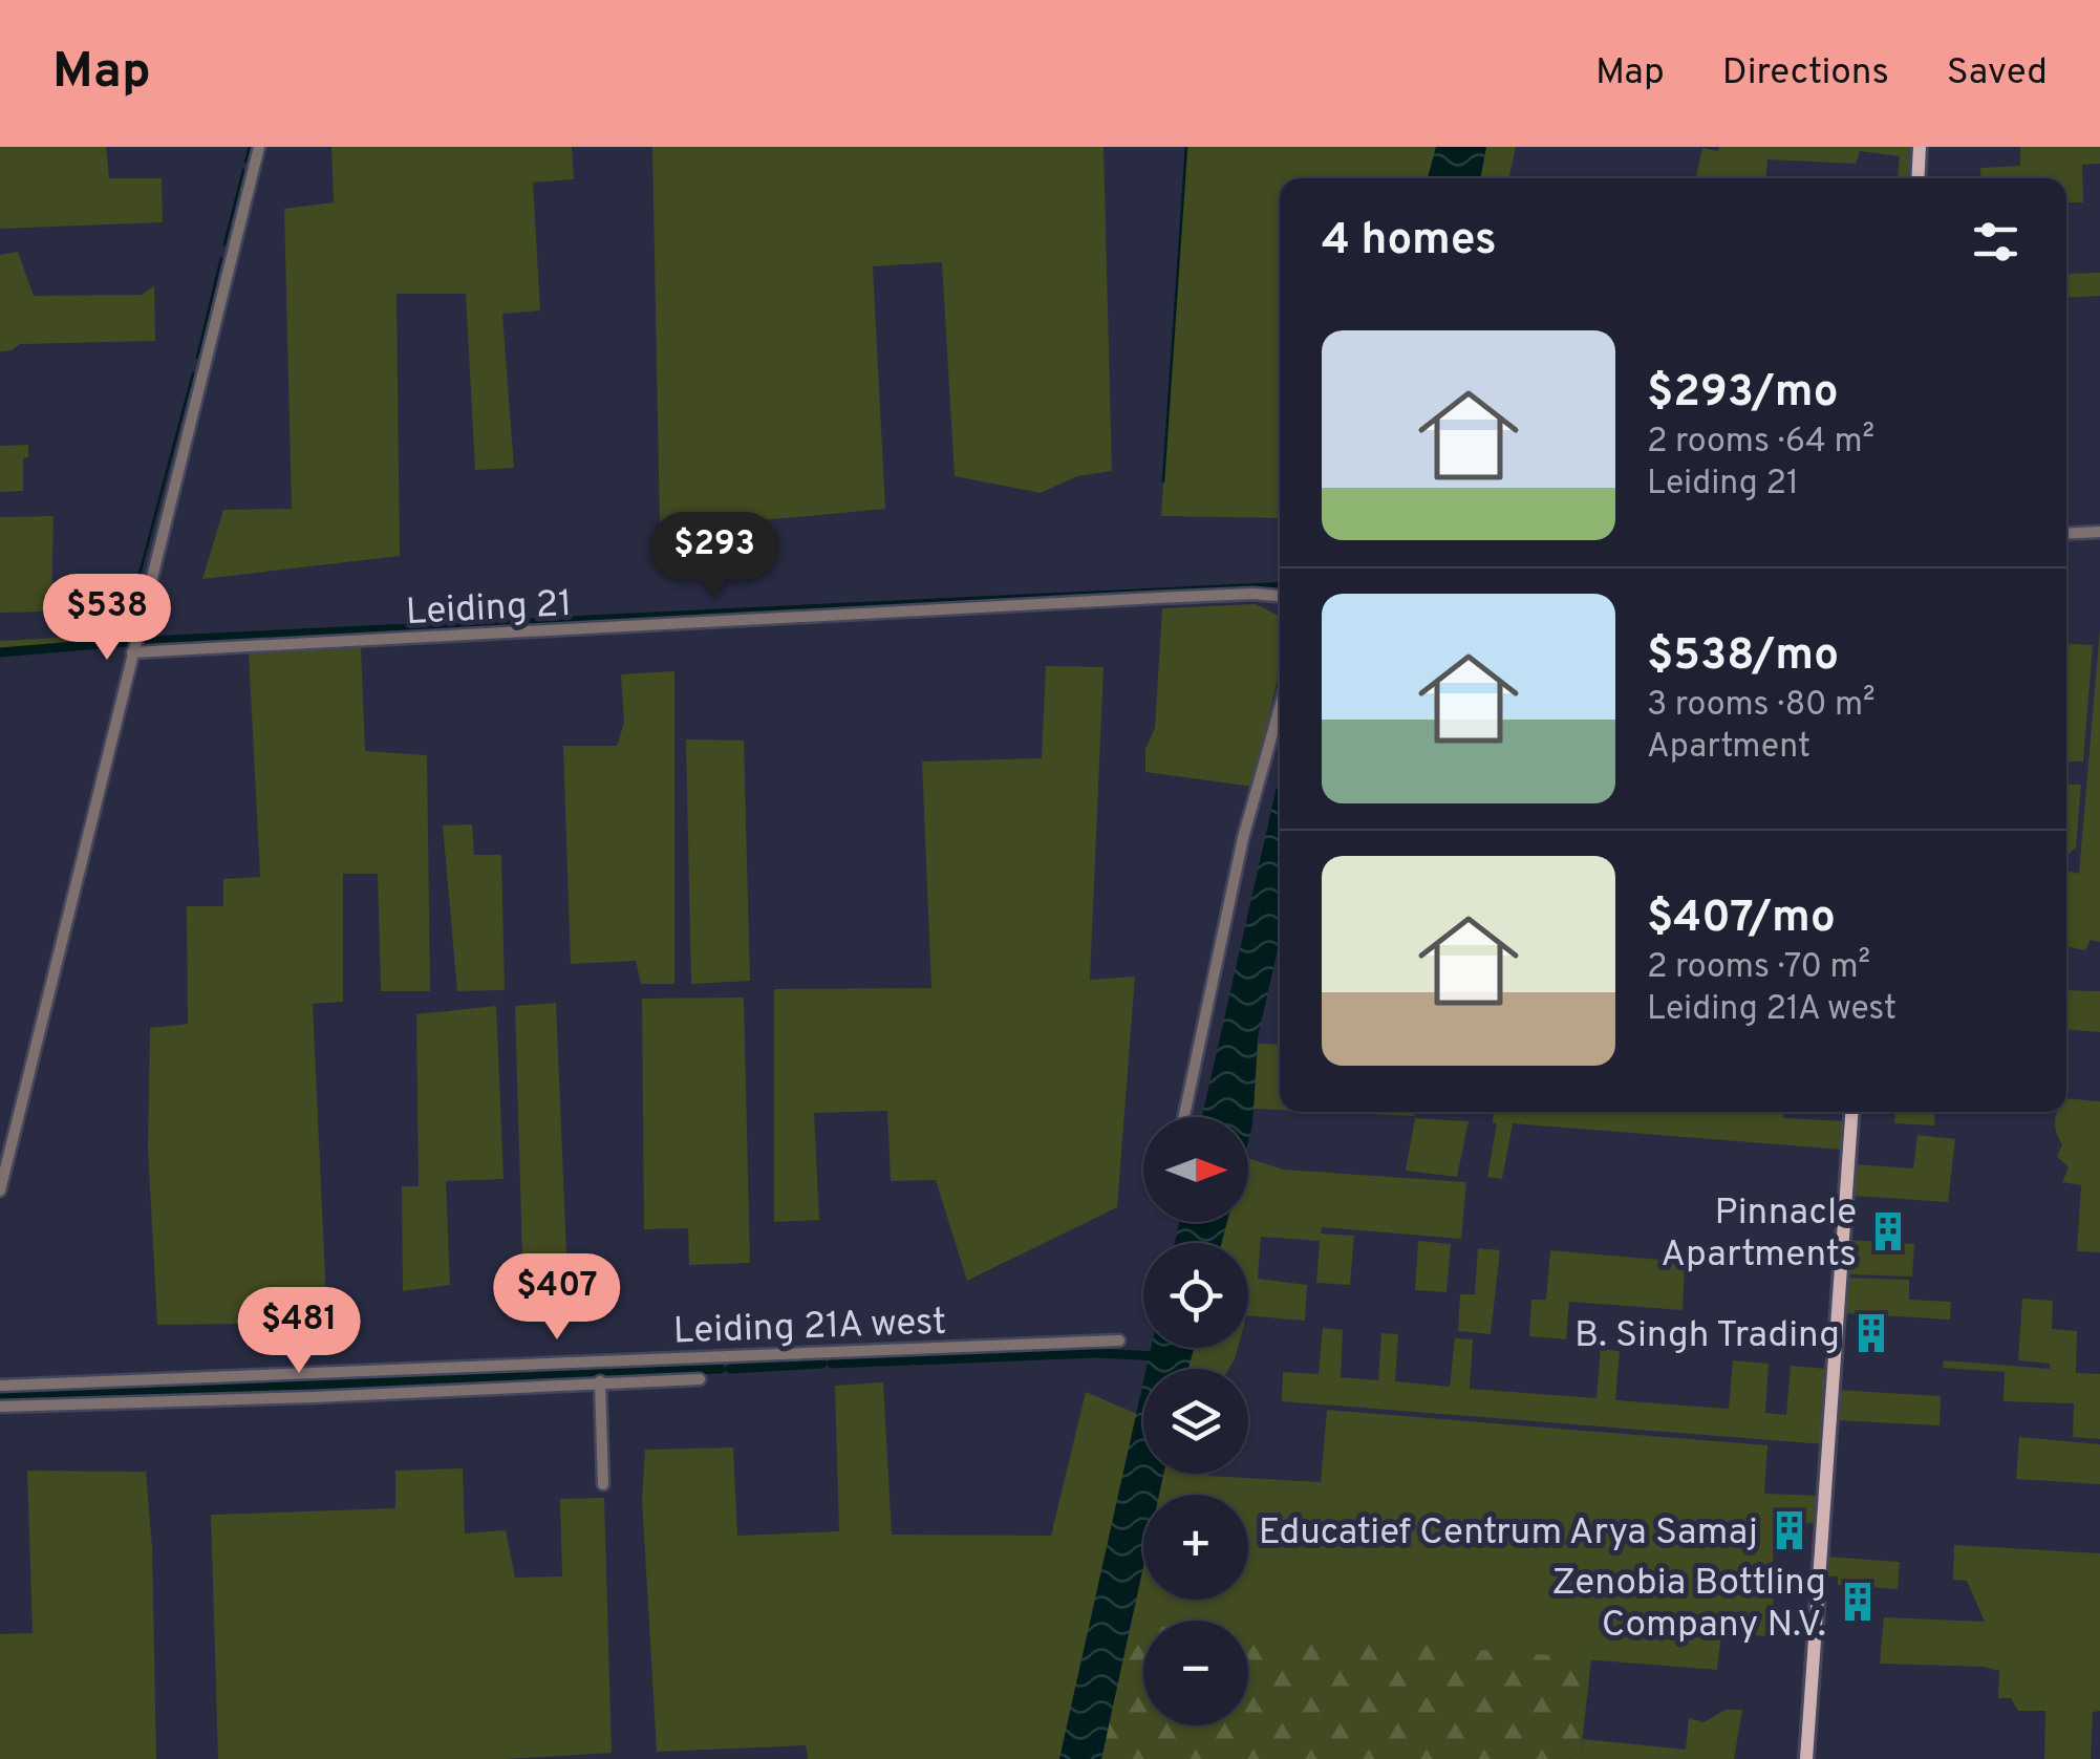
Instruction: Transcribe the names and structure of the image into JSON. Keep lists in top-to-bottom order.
{
  "streets": {
    "street": ["Leiding 21", "Leiding 21A west"]
  },
  "places": {
    "building": [
      "Pinnacle Apartments",
      "B. Singh Trading",
      "Educatief Centrum Arya Samaj",
      "Zenobia Bottling Company N.V."
    ]
  },
  "north": "right",
  "page": {
    "header": "Map",
    "nav": ["Map", "Directions", "Saved"],
    "heading": "4 homes",
    "list": [
      {
        "name": "$293/mo",
        "note": "2 rooms · 64 m² · Leiding 21"
      },
      {
        "name": "$538/mo",
        "note": "3 rooms · 80 m² · Apartment"
      },
      {
        "name": "$407/mo",
        "note": "2 rooms · 70 m² · Leiding 21A west"
      }
    ],
    "price": [
      "$293",
      "$538",
      "$407",
      "$481"
    ],
    "map_buttons": ["+", "−"]
  }
}
